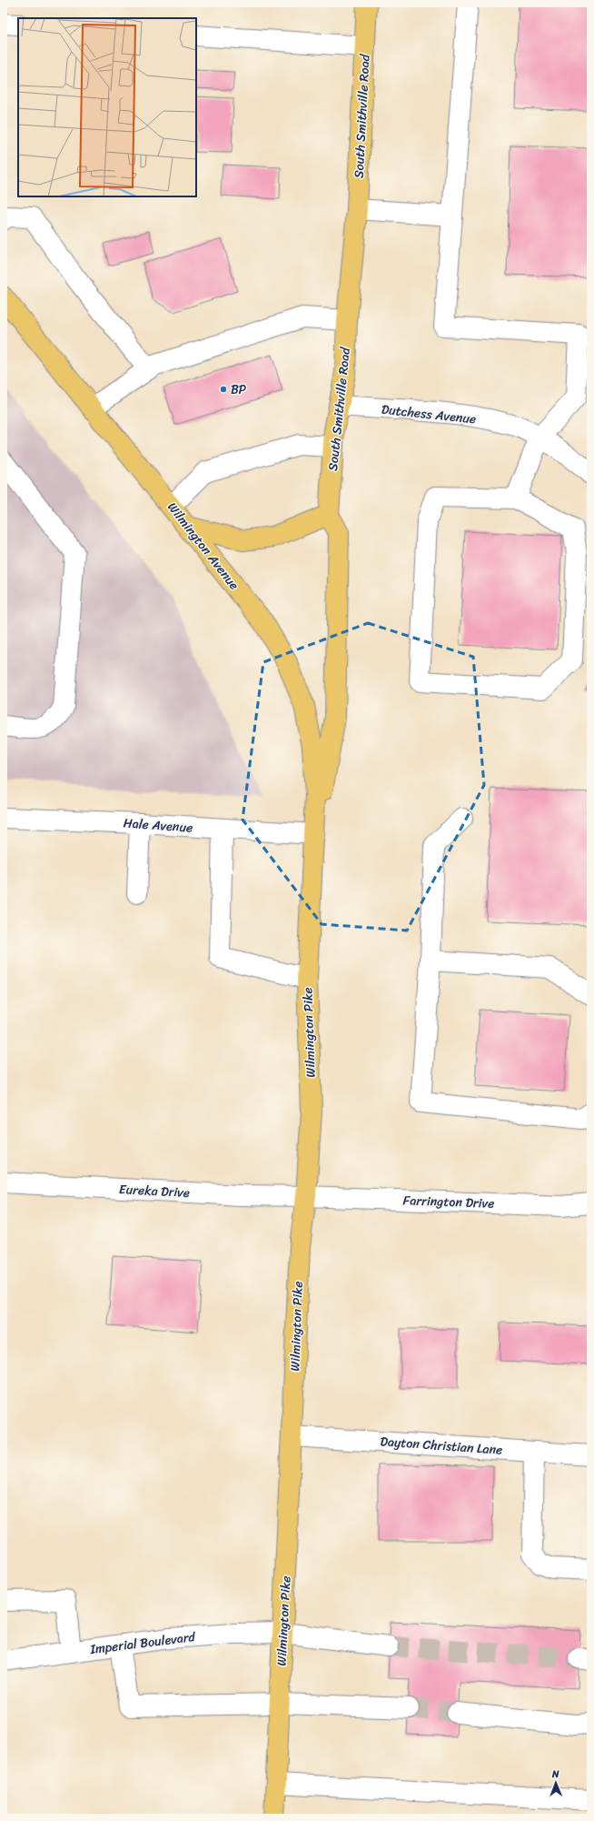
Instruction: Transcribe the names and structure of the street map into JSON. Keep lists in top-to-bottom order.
{
  "streets": {
    "main road": ["South Smithville Road", "Wilmington Avenue", "Wilmington Pike"],
    "street": [
      "Dutchess Avenue",
      "Hale Avenue",
      "Eureka Drive",
      "Farrington Drive",
      "Dayton Christian Lane",
      "Imperial Boulevard"
    ]
  },
  "crossings": [
    ["South Smithville Road", "Dutchess Avenue"],
    ["Wilmington Avenue", "Hale Avenue"],
    ["Wilmington Avenue", "Wilmington Pike"],
    ["Hale Avenue", "Wilmington Pike"],
    ["Wilmington Pike", "Eureka Drive"],
    ["Wilmington Pike", "Farrington Drive"],
    ["Wilmington Pike", "Dayton Christian Lane"],
    ["Wilmington Pike", "Imperial Boulevard"],
    ["Eureka Drive", "Farrington Drive"]
  ],
  "places": ["BP"],
  "north": "top"
}
